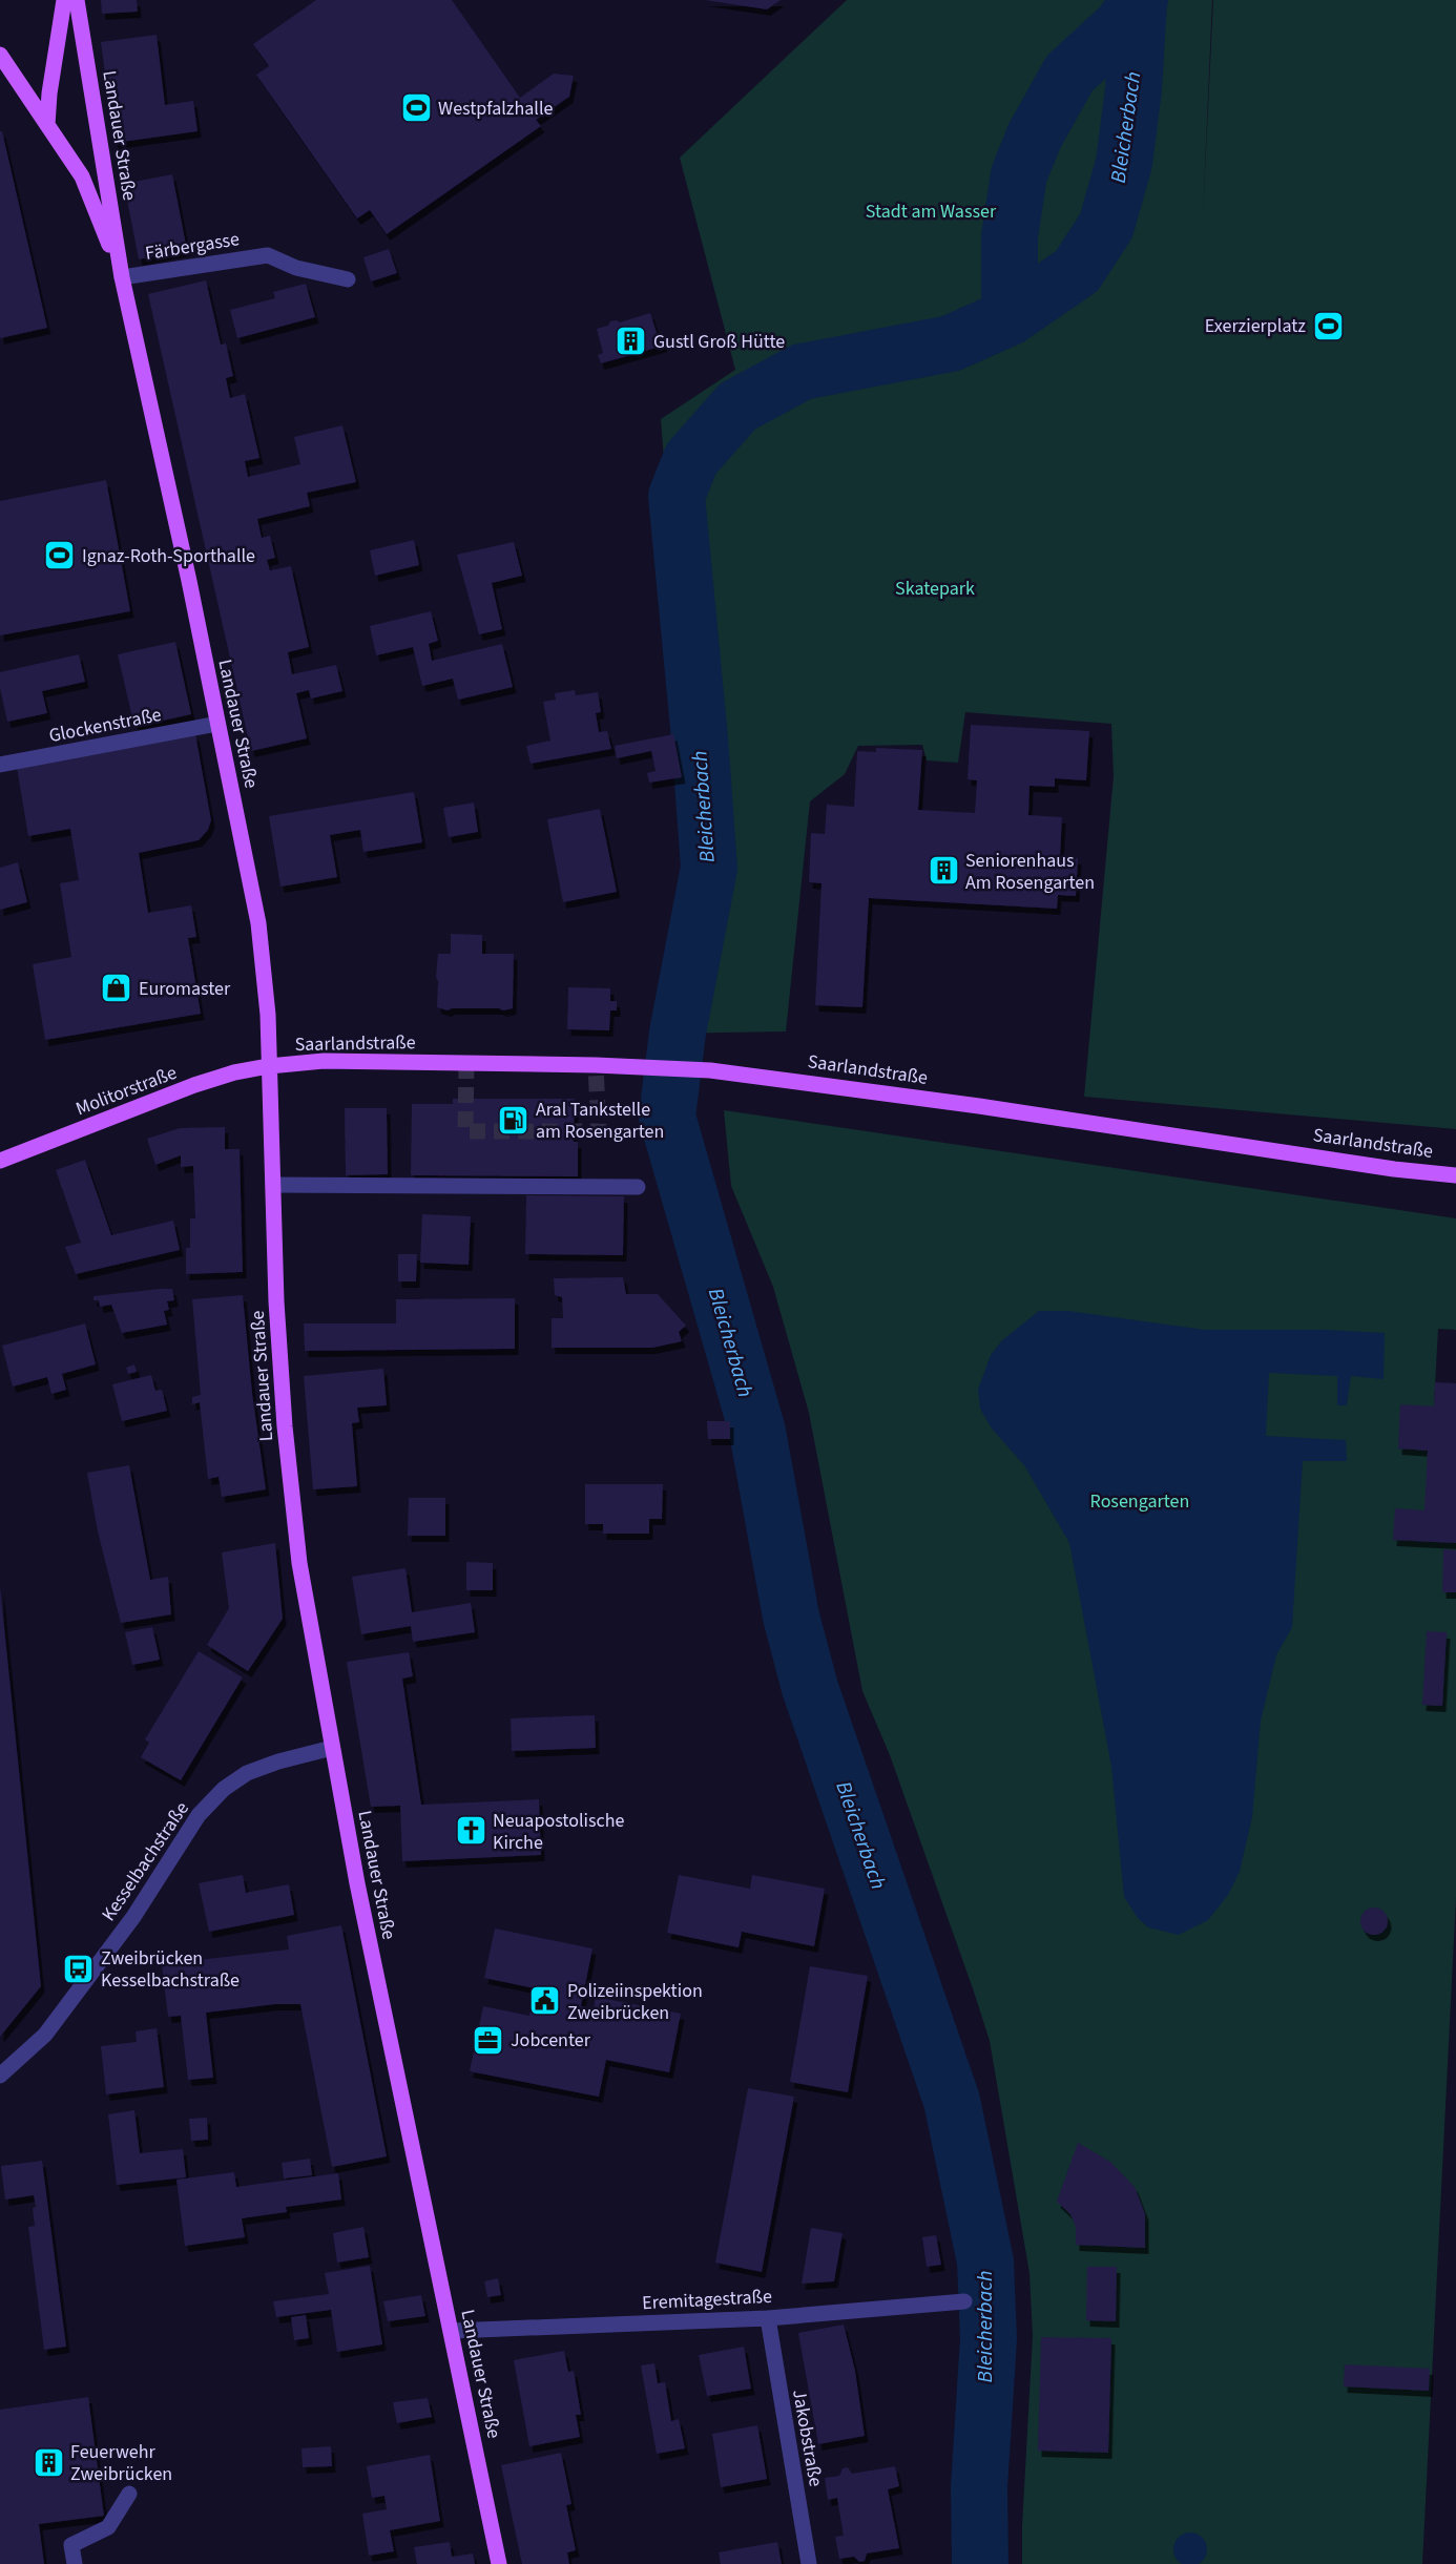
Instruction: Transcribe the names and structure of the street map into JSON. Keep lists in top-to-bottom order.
{
  "streets": {
    "main road": ["Landauer Straße", "Saarlandstraße", "Molitorstraße"],
    "street": [
      "Färbergasse",
      "Glockenstraße",
      "Kesselbachstraße",
      "Eremitagestraße",
      "Jakobstraße"
    ]
  },
  "crossings": [
    ["Landauer Straße", "Färbergasse"],
    ["Landauer Straße", "Glockenstraße"],
    ["Landauer Straße", "Saarlandstraße"],
    ["Landauer Straße", "Molitorstraße"],
    ["Landauer Straße", "Kesselbachstraße"],
    ["Landauer Straße", "Eremitagestraße"],
    ["Saarlandstraße", "Molitorstraße"],
    ["Eremitagestraße", "Jakobstraße"]
  ],
  "water": ["Bleicherbach"],
  "parks": ["Stadt am Wasser", "Skatepark", "Rosengarten"],
  "places": {
    "sports": ["Westpfalzhalle", "Exerzierplatz", "Ignaz-Roth-Sporthalle"],
    "building": ["Gustl Groß Hütte", "Seniorenhaus Am Rosengarten", "Feuerwehr Zweibrücken"],
    "shop": ["Euromaster"],
    "fuel station": ["Aral Tankstelle am Rosengarten"],
    "church": ["Neuapostolische Kirche"],
    "bus stop": ["Zweibrücken Kesselbachstraße"],
    "public building": ["Polizeiinspektion Zweibrücken"],
    "office": ["Jobcenter"]
  }
}
